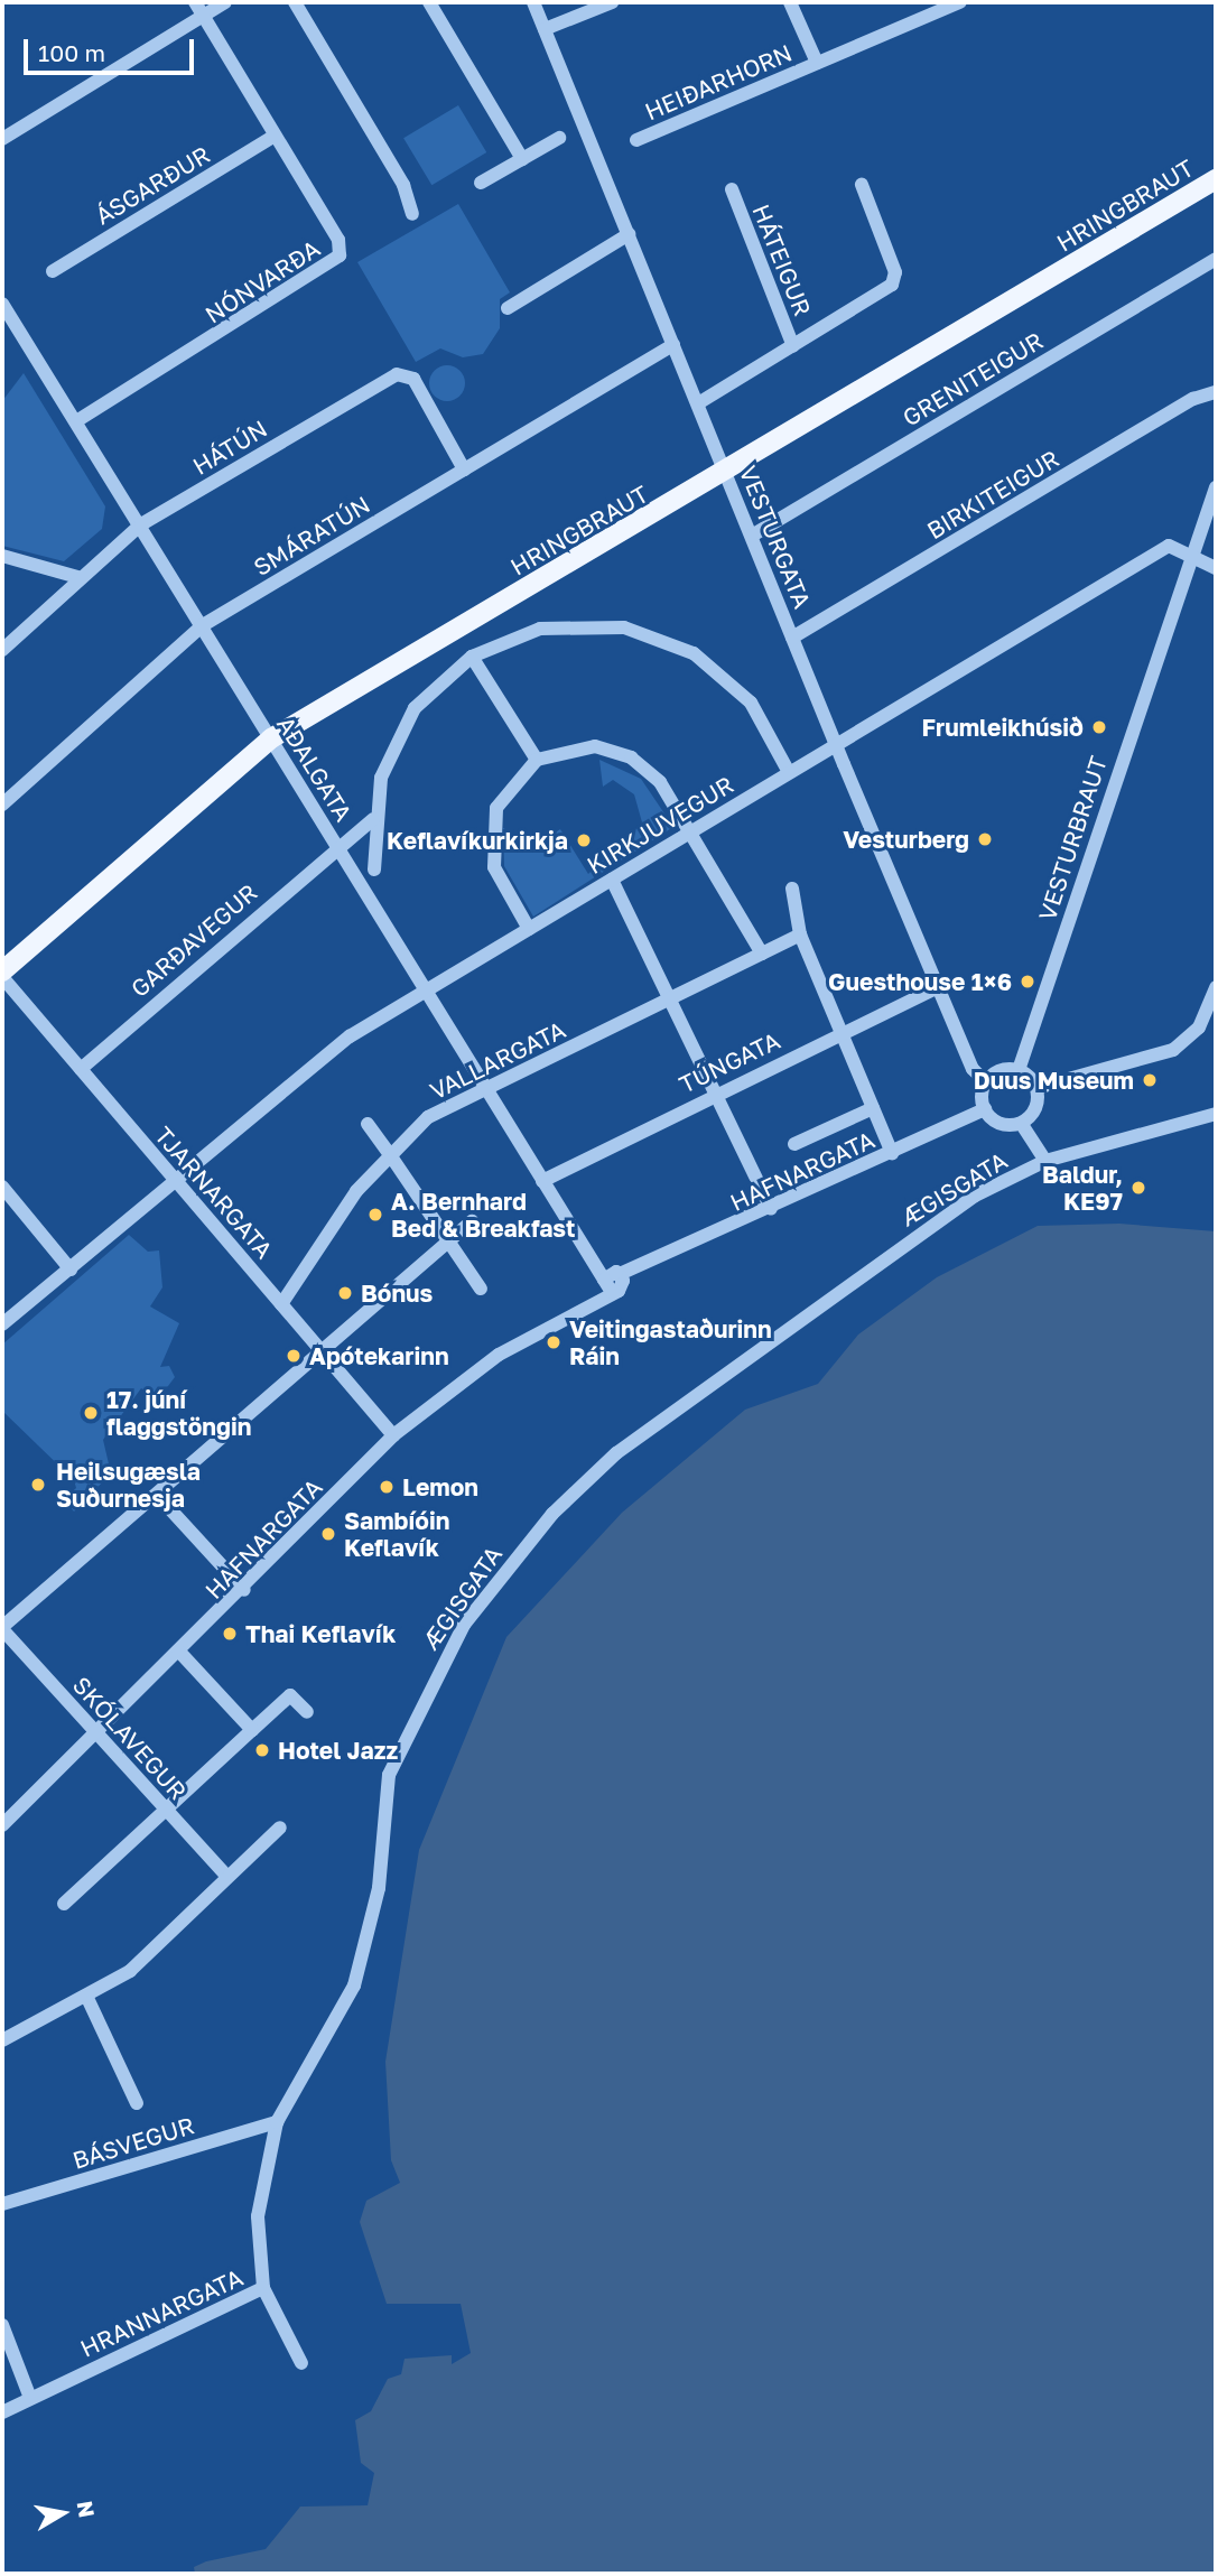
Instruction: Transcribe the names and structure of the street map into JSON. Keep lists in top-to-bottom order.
{
  "streets": {
    "main road": ["HRINGBRAUT"],
    "street": [
      "HEIÐARHORN",
      "ÁSGARÐUR",
      "HÁTEIGUR",
      "NÓNVARÐA",
      "GRENITEIGUR",
      "HÁTÚN",
      "BIRKITEIGUR",
      "SMÁRATÚN",
      "VESTURGATA",
      "AÐALGATA",
      "KIRKJUVEGUR",
      "VESTURBRAUT",
      "GARÐAVEGUR",
      "VALLARGATA",
      "TÚNGATA",
      "HAFNARGATA",
      "ÆGISGATA",
      "TJARNARGATA",
      "SKÓLAVEGUR",
      "BÁSVEGUR",
      "HRANNARGATA"
    ]
  },
  "crossings": [
    ["ÁSGARÐUR", "NÓNVARÐA"],
    ["HRINGBRAUT", "VESTURGATA"],
    ["HRINGBRAUT", "AÐALGATA"],
    ["HRINGBRAUT", "TJARNARGATA"],
    ["HÁTEIGUR", "VESTURGATA"],
    ["NÓNVARÐA", "AÐALGATA"],
    ["GRENITEIGUR", "VESTURGATA"],
    ["HÁTÚN", "SMÁRATÚN"],
    ["HÁTÚN", "AÐALGATA"],
    ["BIRKITEIGUR", "VESTURGATA"],
    ["SMÁRATÚN", "VESTURGATA"],
    ["SMÁRATÚN", "AÐALGATA"],
    ["VESTURGATA", "KIRKJUVEGUR"],
    ["VESTURGATA", "VESTURBRAUT"],
    ["VESTURGATA", "TÚNGATA"],
    ["VESTURGATA", "HAFNARGATA"],
    ["VESTURGATA", "ÆGISGATA"],
    ["AÐALGATA", "KIRKJUVEGUR"],
    ["AÐALGATA", "GARÐAVEGUR"],
    ["AÐALGATA", "VALLARGATA"],
    ["AÐALGATA", "TÚNGATA"],
    ["AÐALGATA", "HAFNARGATA"],
    ["KIRKJUVEGUR", "VESTURBRAUT"],
    ["KIRKJUVEGUR", "TJARNARGATA"],
    ["VESTURBRAUT", "HAFNARGATA"],
    ["VESTURBRAUT", "ÆGISGATA"],
    ["GARÐAVEGUR", "TJARNARGATA"],
    ["VALLARGATA", "TJARNARGATA"],
    ["HAFNARGATA", "ÆGISGATA"],
    ["HAFNARGATA", "TJARNARGATA"],
    ["HAFNARGATA", "SKÓLAVEGUR"],
    ["ÆGISGATA", "BÁSVEGUR"],
    ["ÆGISGATA", "HRANNARGATA"]
  ],
  "places": [
    "Frumleikhúsið",
    "Vesturberg",
    "Keflavíkurkirkja",
    "Guesthouse 1×6",
    "Duus Museum",
    "Baldur, KE97",
    "A. Bernhard Bed & Breakfast",
    "Bónus",
    "Veitingastaðurinn Ráin",
    "Apótekarinn",
    "17. júní flaggstöngin",
    "Heilsugæsla Suðurnesja",
    "Lemon",
    "Sambíóin Keflavík",
    "Thai Keflavík",
    "Hotel Jazz"
  ],
  "scale_bar": "100 m",
  "north": "right"
}
